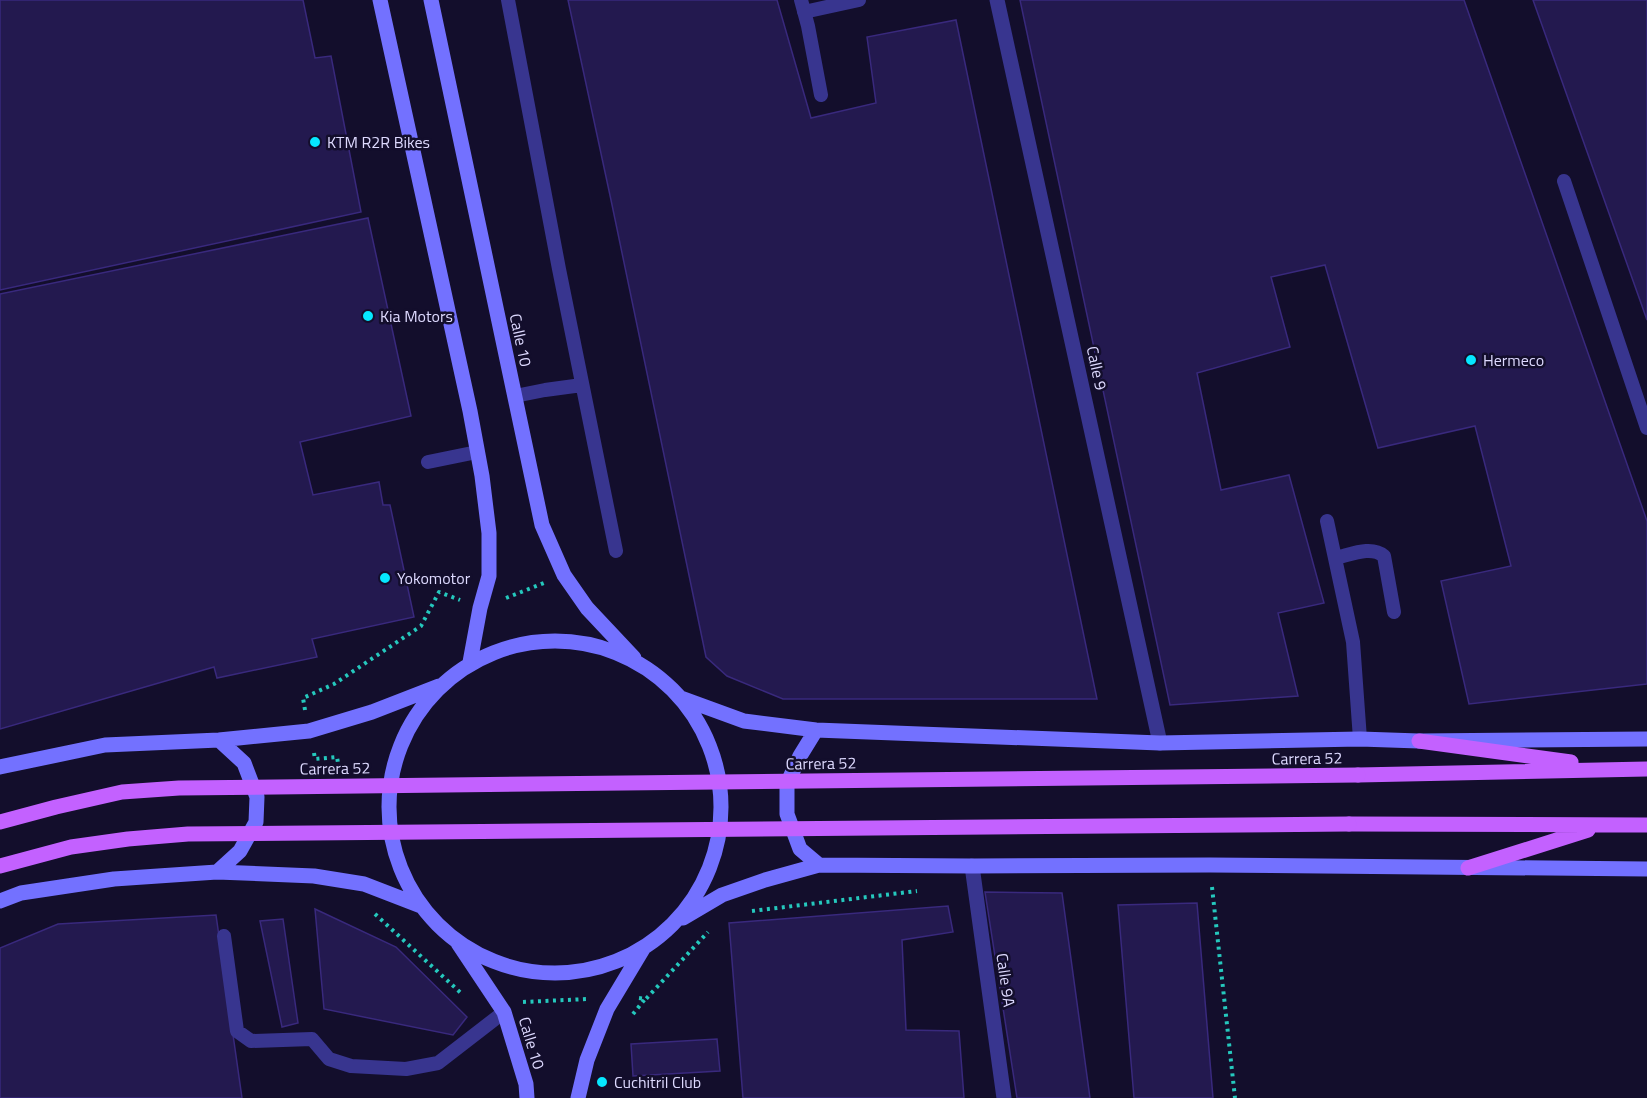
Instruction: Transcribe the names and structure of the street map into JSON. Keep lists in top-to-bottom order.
{
  "streets": {
    "main road": ["Carrera 52"],
    "street": ["Calle 10", "Calle 9", "Calle 9A"]
  },
  "crossings": [
    ["Calle 9", "Carrera 52"]
  ],
  "places": [
    "KTM R2R Bikes",
    "Kia Motors",
    "Hermeco",
    "Yokomotor",
    "Cuchitril Club"
  ]
}
